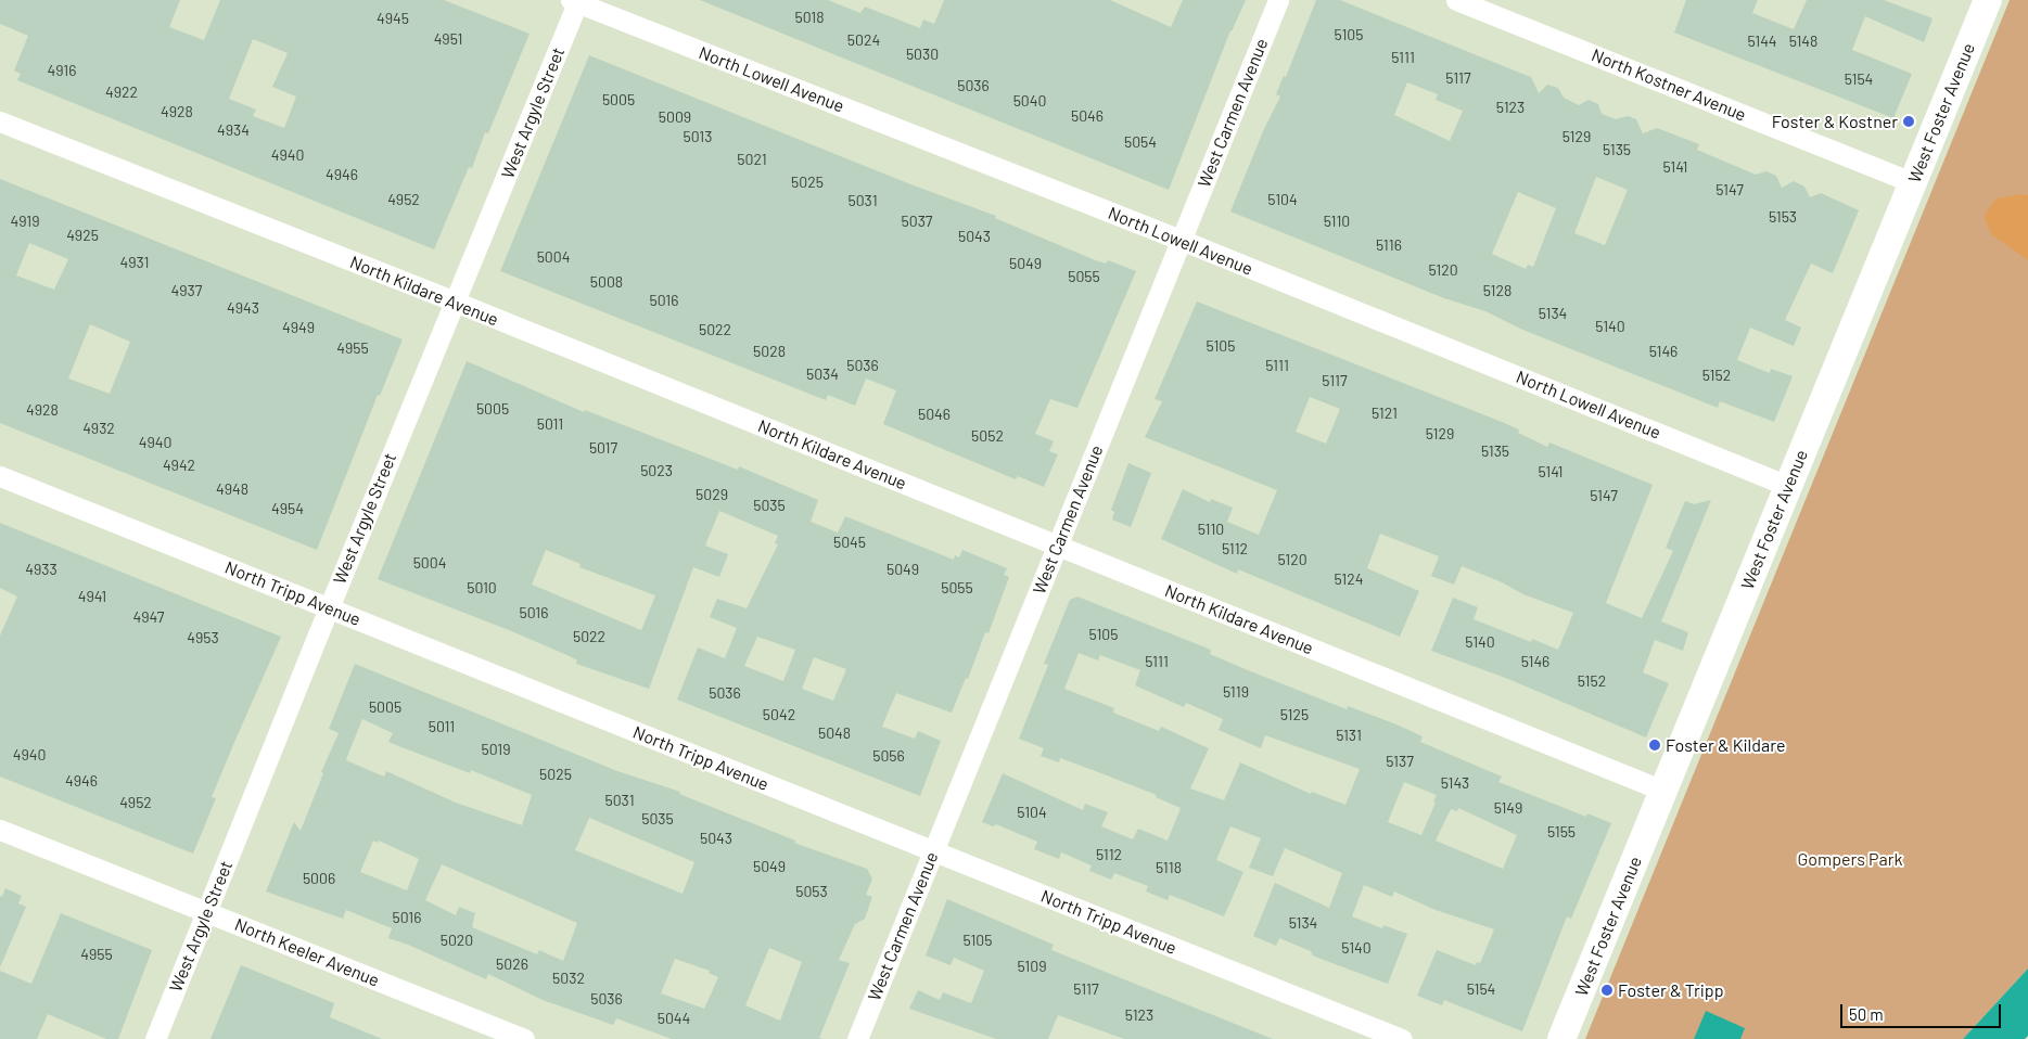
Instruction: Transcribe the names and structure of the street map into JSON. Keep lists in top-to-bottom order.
{
  "streets": {
    "main road": ["West Foster Avenue"],
    "street": [
      "North Lowell Avenue",
      "North Kostner Avenue",
      "West Argyle Street",
      "West Carmen Avenue",
      "North Kildare Avenue",
      "North Tripp Avenue",
      "North Keeler Avenue"
    ]
  },
  "crossings": [
    ["North Lowell Avenue", "West Argyle Street"],
    ["North Lowell Avenue", "West Carmen Avenue"],
    ["North Lowell Avenue", "West Foster Avenue"],
    ["North Kostner Avenue", "West Foster Avenue"],
    ["West Argyle Street", "North Kildare Avenue"],
    ["West Argyle Street", "North Tripp Avenue"],
    ["West Argyle Street", "North Keeler Avenue"],
    ["West Carmen Avenue", "North Kildare Avenue"],
    ["West Carmen Avenue", "North Tripp Avenue"],
    ["West Foster Avenue", "North Kildare Avenue"]
  ],
  "parks": ["Gompers Park"],
  "places": ["Foster & Kostner", "Foster & Kildare", "Foster & Tripp"],
  "house_numbers": [
    "5018",
    "4945",
    "5105",
    "4951",
    "5024",
    "5144",
    "5148",
    "5030",
    "5111",
    "4916",
    "5117",
    "5154",
    "5036",
    "4922",
    "5005",
    "5040",
    "5123",
    "4928",
    "5046",
    "5009",
    "4934",
    "5013",
    "5129",
    "5054",
    "5135",
    "4940",
    "5021",
    "5141",
    "4946",
    "5025",
    "5147",
    "4952",
    "5104",
    "5031",
    "5153",
    "4919",
    "5037",
    "5110",
    "4925",
    "5043",
    "5116",
    "5004",
    "4931",
    "5049",
    "5120",
    "5055",
    "5008",
    "4937",
    "5128",
    "5016",
    "4943",
    "5134",
    "5140",
    "4949",
    "5022",
    "5105",
    "4955",
    "5028",
    "5146",
    "5036",
    "5111",
    "5034",
    "5152",
    "5117",
    "5005",
    "4928",
    "5121",
    "5046",
    "5011",
    "4932",
    "5129",
    "5052",
    "4940",
    "5017",
    "5135",
    "4942",
    "5023",
    "5141",
    "4948",
    "5029",
    "5147",
    "5035",
    "4954",
    "5110",
    "5045",
    "5112",
    "5120",
    "5004",
    "4933",
    "5049",
    "5124",
    "5010",
    "5055",
    "4941",
    "5016",
    "4947",
    "5105",
    "5022",
    "4953",
    "5140",
    "5111",
    "5146",
    "5152",
    "5119",
    "5036",
    "5005",
    "5042",
    "5125",
    "5011",
    "5048",
    "5131",
    "5019",
    "4940",
    "5056",
    "5137",
    "5025",
    "4946",
    "5143",
    "5031",
    "4952",
    "5149",
    "5104",
    "5035",
    "5155",
    "5043",
    "5112",
    "5049",
    "5118",
    "5006",
    "5053",
    "5016",
    "5134",
    "5020",
    "5105",
    "5140",
    "4955",
    "5026",
    "5109",
    "5032",
    "5117",
    "5154",
    "5036",
    "5123",
    "5044"
  ],
  "scale_bar": "50 m"
}
